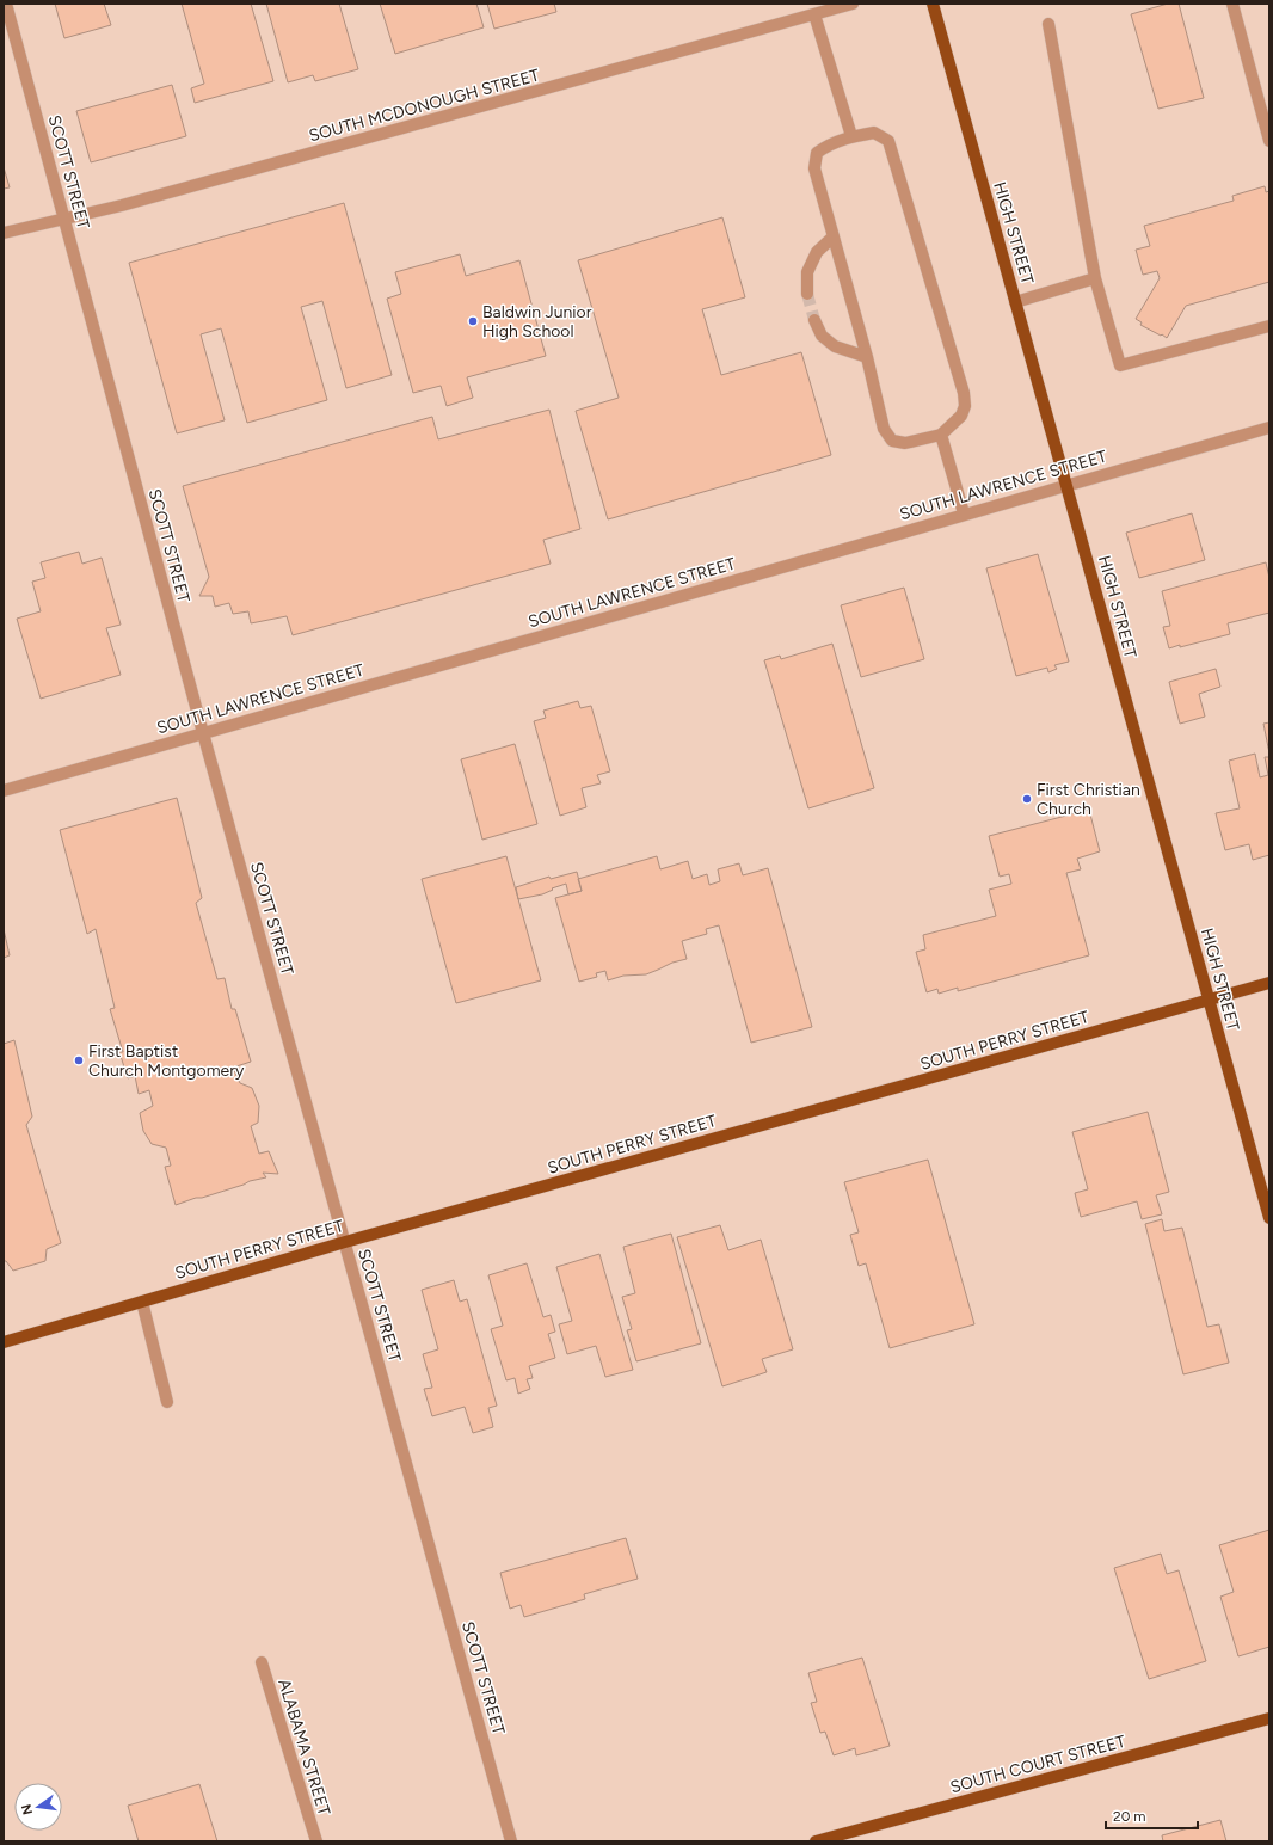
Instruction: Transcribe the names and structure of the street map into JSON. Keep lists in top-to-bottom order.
{
  "streets": {
    "main road": ["HIGH STREET", "SOUTH PERRY STREET", "SOUTH COURT STREET"],
    "street": [
      "SOUTH MCDONOUGH STREET",
      "SCOTT STREET",
      "SOUTH LAWRENCE STREET",
      "ALABAMA STREET"
    ]
  },
  "crossings": [
    ["SOUTH MCDONOUGH STREET", "SCOTT STREET"],
    ["SCOTT STREET", "SOUTH LAWRENCE STREET"],
    ["SCOTT STREET", "SOUTH PERRY STREET"],
    ["HIGH STREET", "SOUTH LAWRENCE STREET"],
    ["HIGH STREET", "SOUTH PERRY STREET"]
  ],
  "places": ["Baldwin Junior High School", "First Christian Church", "First Baptist Church Montgomery"],
  "scale_bar": "20 m",
  "north": "left"
}
